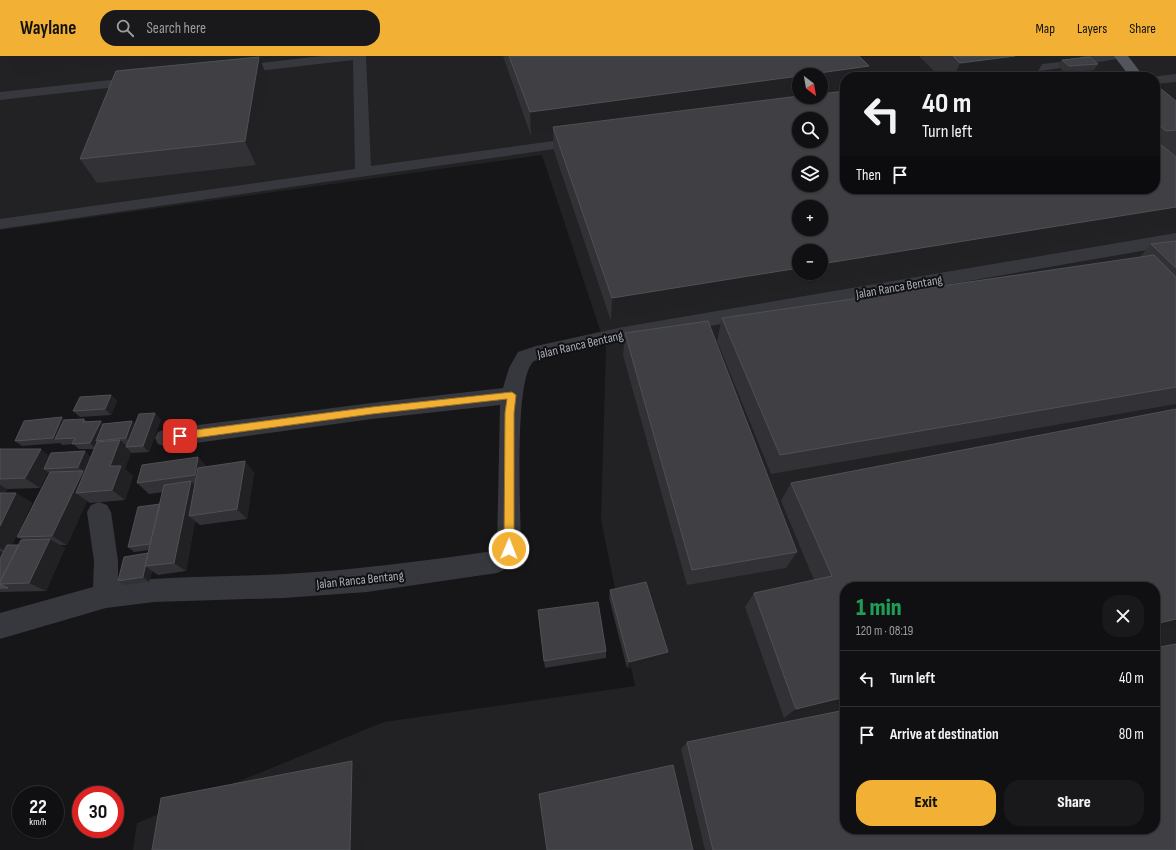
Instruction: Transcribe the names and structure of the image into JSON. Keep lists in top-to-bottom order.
{
  "streets": {
    "street": ["Jalan Ranca Bentang"]
  },
  "north": "bottom right",
  "page": {
    "header": "Waylane",
    "search": "Search here",
    "nav": ["Map", "Layers", "Share"],
    "map_buttons": ["+", "−"],
    "turn": ["40 m", "Turn left"],
    "then": "Then",
    "heading": ["1 min", "120 m · 08:19"],
    "list": [
      {
        "name": "Turn left",
        "value": "40 m"
      },
      {
        "name": "Arrive at destination",
        "value": "80 m"
      }
    ],
    "buttons": ["Exit", "Share"],
    "speed": "22 km/h",
    "limit": "30"
  }
}
